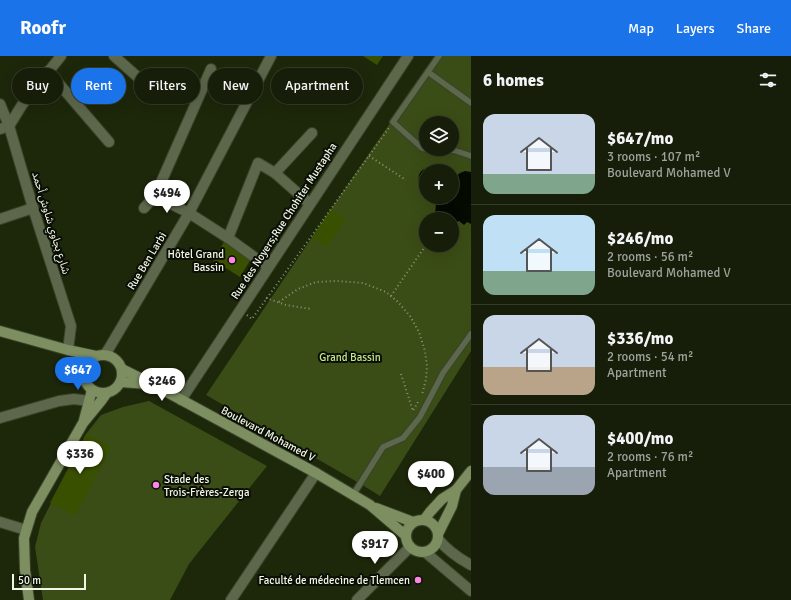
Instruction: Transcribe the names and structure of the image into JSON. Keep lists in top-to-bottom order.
{
  "streets": {
    "main road": ["Boulevard Mohamed V"],
    "street": ["Rue des Noyers;Rue Chohiter Mustapha", "شارع بجاوي شاوش أحمد", "Rue Ben Larbi"]
  },
  "crossings": [
    ["Rue des Noyers;Rue Chohiter Mustapha", "Boulevard Mohamed V"],
    ["Rue Ben Larbi", "Boulevard Mohamed V"]
  ],
  "parks": ["Grand Bassin"],
  "places": ["Hôtel Grand Bassin", "Stade des Trois-Frères-Zerga", "Faculté de médecine de Tlemcen"],
  "scale_bar": "50 m",
  "page": {
    "header": "Roofr",
    "nav": ["Map", "Layers", "Share"],
    "heading": "6 homes",
    "chip": [
      "Buy",
      "Rent",
      "Filters",
      "New",
      "Apartment"
    ],
    "list": [
      {
        "name": "$647/mo",
        "note": "3 rooms · 107 m² · Boulevard Mohamed V"
      },
      {
        "name": "$246/mo",
        "note": "2 rooms · 56 m² · Boulevard Mohamed V"
      },
      {
        "name": "$336/mo",
        "note": "2 rooms · 54 m² · Apartment"
      },
      {
        "name": "$400/mo",
        "note": "2 rooms · 76 m² · Apartment"
      }
    ],
    "map_buttons": ["+", "−"],
    "price": [
      "$494",
      "$647",
      "$246",
      "$336",
      "$400",
      "$917"
    ],
    "scale": "50 m"
  }
}
